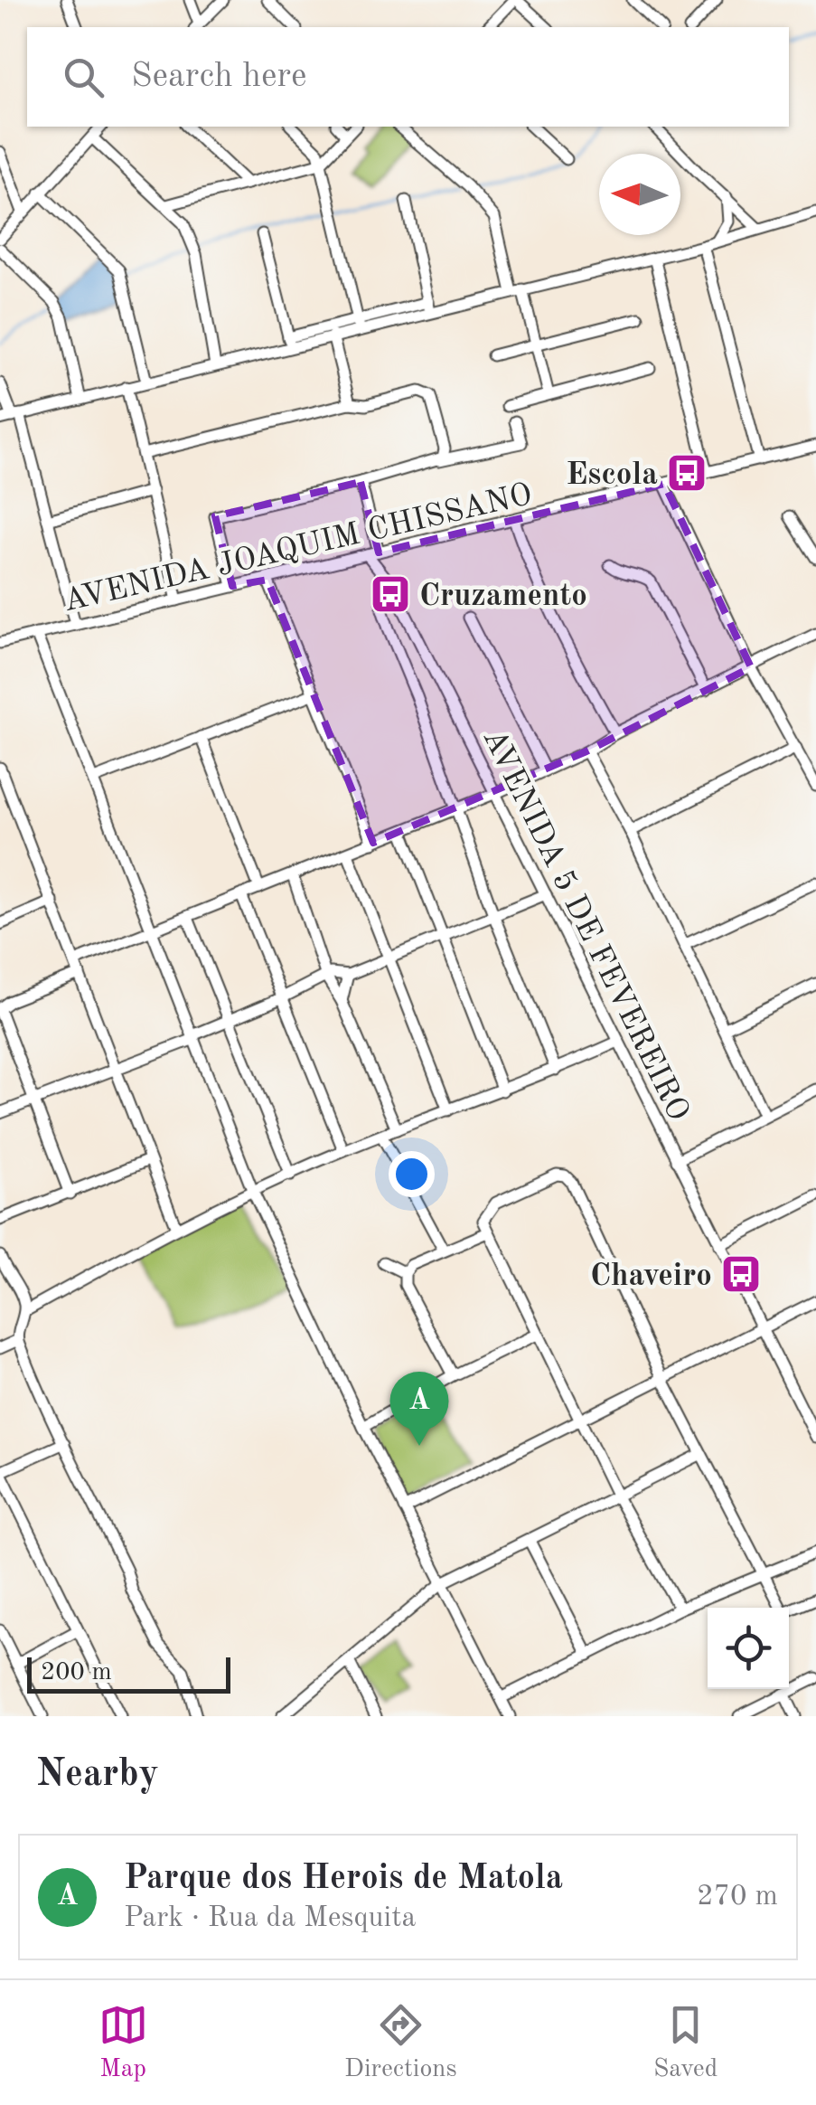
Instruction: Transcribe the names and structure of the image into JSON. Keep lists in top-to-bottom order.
{
  "streets": {
    "street": ["AVENIDA JOAQUIM CHISSANO", "AVENIDA 5 DE FEVEREIRO"]
  },
  "crossings": [
    ["AVENIDA JOAQUIM CHISSANO", "AVENIDA 5 DE FEVEREIRO"]
  ],
  "places": {
    "bus stop": ["Escola", "Cruzamento", "Chaveiro"]
  },
  "scale_bar": "200 m",
  "north": "left",
  "page": {
    "search": "Search here",
    "pins": "A",
    "scale": "200 m",
    "heading": "Nearby",
    "list": [
      {
        "mark": "A",
        "name": "Parque dos Herois de Matola",
        "note": "Park · Rua da Mesquita",
        "value": "270 m"
      }
    ],
    "nav": ["Map", "Directions", "Saved"]
  }
}
